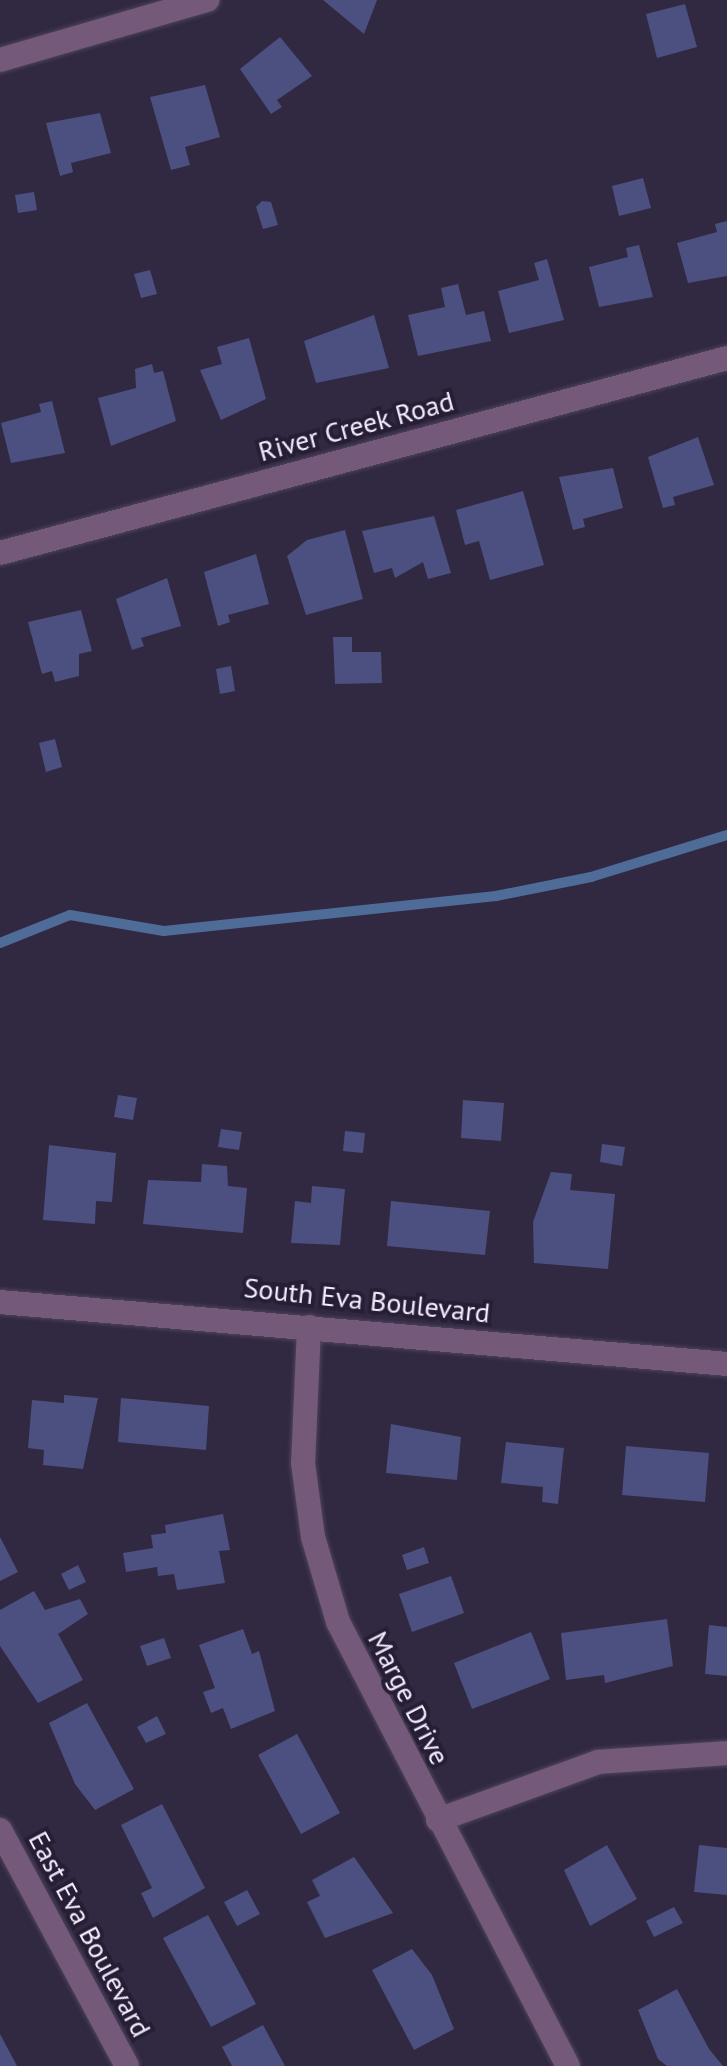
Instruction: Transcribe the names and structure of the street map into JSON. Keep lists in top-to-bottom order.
{
  "streets": {
    "street": [
      "River Creek Road",
      "South Eva Boulevard",
      "Marge Drive",
      "East Eva Boulevard"
    ]
  },
  "crossings": [
    ["South Eva Boulevard", "Marge Drive"]
  ]
}
